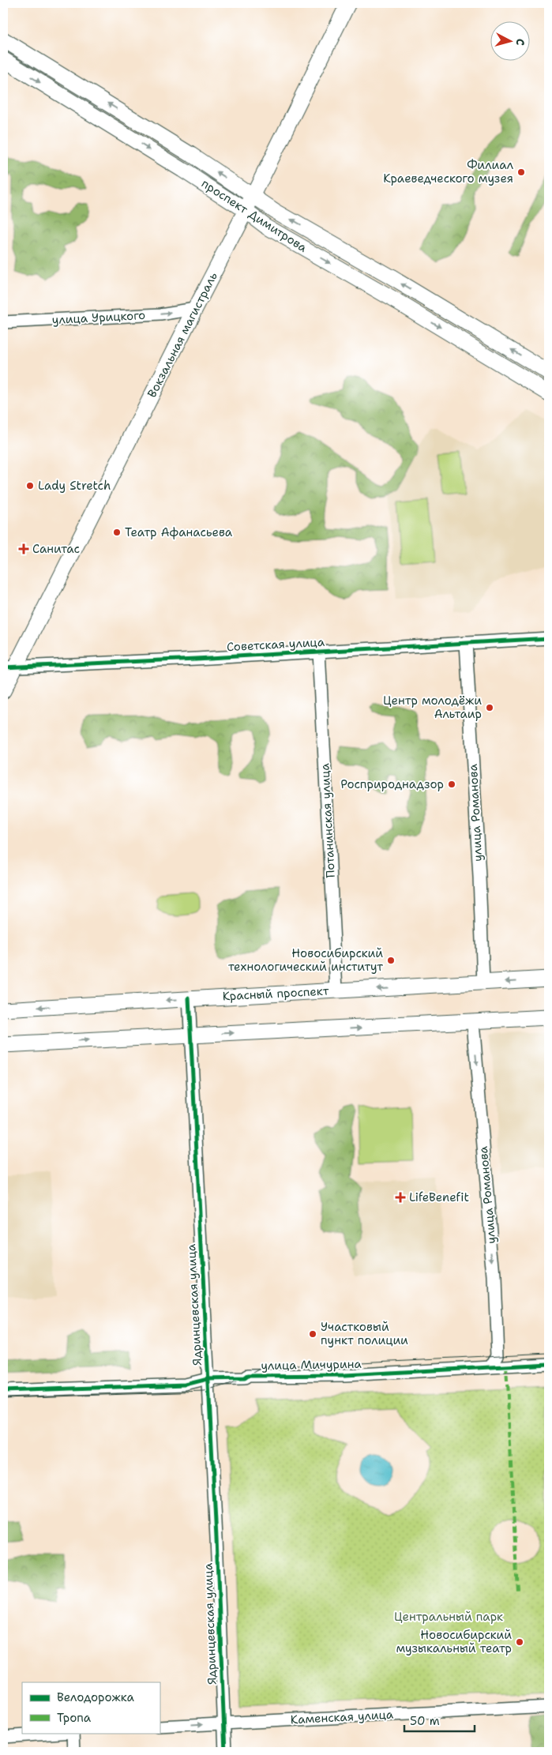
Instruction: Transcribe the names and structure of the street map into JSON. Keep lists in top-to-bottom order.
{
  "streets": {
    "main road": ["проспект Димитрова", "Вокзальная магистраль", "Красный проспект"],
    "street": [
      "улица Урицкого",
      "Советская улица",
      "улица Романова",
      "Потанинская улица",
      "Ядринцевская улица",
      "улица Мичурина",
      "Каменская улица"
    ]
  },
  "crossings": [
    ["проспект Димитрова", "Вокзальная магистраль"],
    ["улица Урицкого", "Вокзальная магистраль"],
    ["Вокзальная магистраль", "Советская улица"],
    ["Советская улица", "улица Романова"],
    ["Советская улица", "Потанинская улица"],
    ["улица Романова", "Красный проспект"],
    ["улица Романова", "улица Мичурина"],
    ["Потанинская улица", "Красный проспект"],
    ["Красный проспект", "Ядринцевская улица"],
    ["Ядринцевская улица", "улица Мичурина"],
    ["Ядринцевская улица", "Каменская улица"]
  ],
  "one_way": ["улица Урицкого", "улица Романова"],
  "parks": ["Центральный парк"],
  "places": {
    "other": [
      "Филиал Краеведческого музея",
      "Lady Stretch",
      "Театр Афанасьева",
      "Центр молодёжи Альтаир",
      "Росприроднадзор",
      "Новосибирский технологический институт",
      "Участковый пункт полиции",
      "Новосибирский музыкальный театр"
    ],
    "health": ["Санитас", "LifeBenefit"]
  },
  "legend": ["Велодорожка", "Тропа"],
  "scale_bar": "50 m",
  "north": "right"
}
